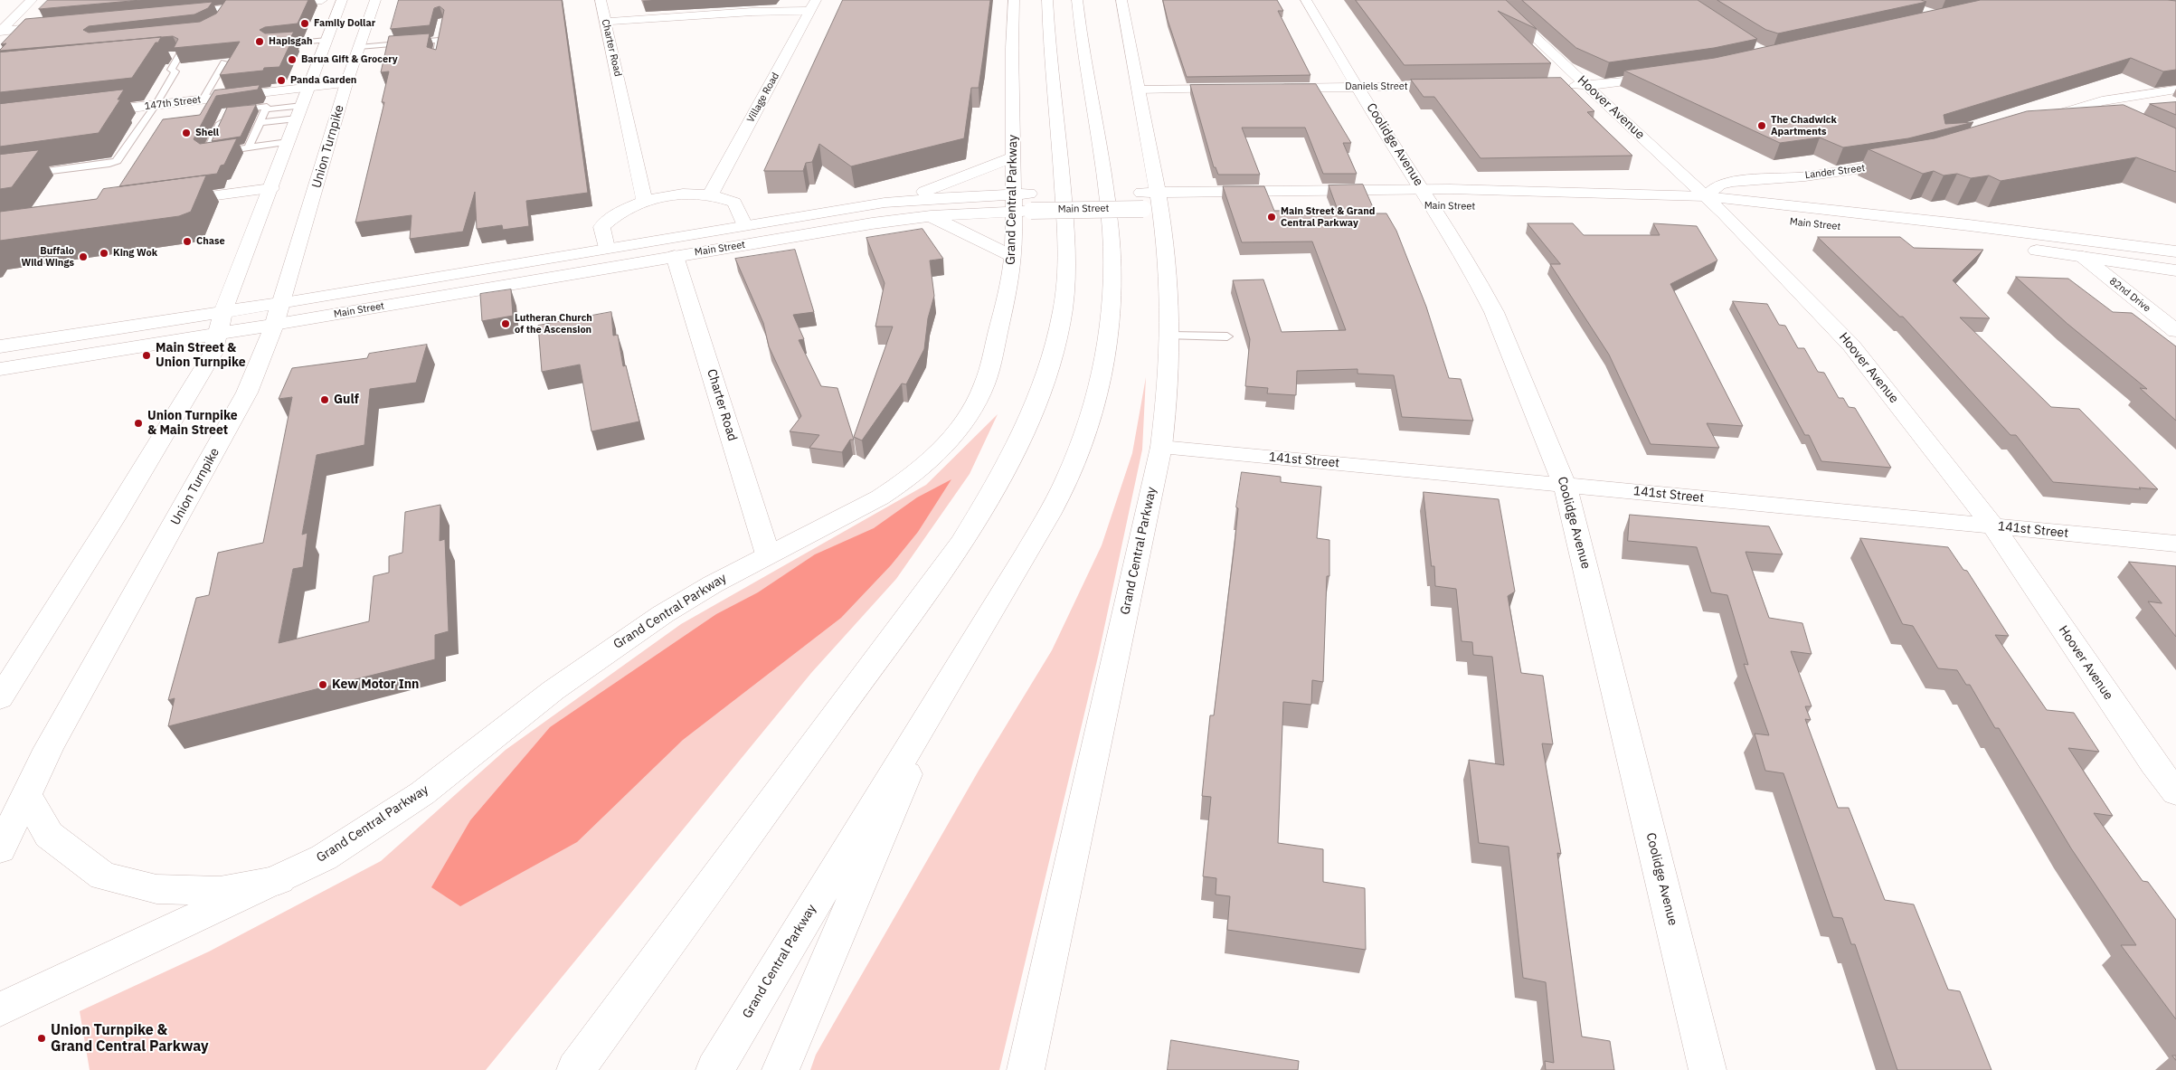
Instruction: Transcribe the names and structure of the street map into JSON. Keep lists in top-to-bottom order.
{
  "streets": {
    "main road": [
      "Charter Road",
      "Daniels Street",
      "Village Road",
      "147th Street",
      "Hoover Avenue",
      "Coolidge Avenue",
      "Union Turnpike",
      "Lander Street",
      "Grand Central Parkway",
      "Main Street",
      "82nd Drive",
      "141st Street"
    ]
  },
  "crossings": [
    ["Charter Road", "Grand Central Parkway"],
    ["Charter Road", "Main Street"],
    ["Daniels Street", "Coolidge Avenue"],
    ["147th Street", "Union Turnpike"],
    ["Hoover Avenue", "Lander Street"],
    ["Hoover Avenue", "Main Street"],
    ["Hoover Avenue", "141st Street"],
    ["Coolidge Avenue", "Main Street"],
    ["Coolidge Avenue", "141st Street"],
    ["Union Turnpike", "Main Street"],
    ["Lander Street", "Main Street"],
    ["Grand Central Parkway", "Main Street"],
    ["Grand Central Parkway", "141st Street"],
    ["Main Street", "82nd Drive"]
  ],
  "places": [
    "Family Dollar",
    "Hapisgah",
    "Barua Gift & Grocery",
    "Panda Garden",
    "The Chadwick Apartments",
    "Shell",
    "Main Street & Grand Central Parkway",
    "Chase",
    "King Wok",
    "Buffalo Wild Wings",
    "Lutheran Church of the Ascension",
    "Main Street & Union Turnpike",
    "Gulf",
    "Union Turnpike & Main Street",
    "Kew Motor Inn",
    "Union Turnpike & Grand Central Parkway"
  ]
}
